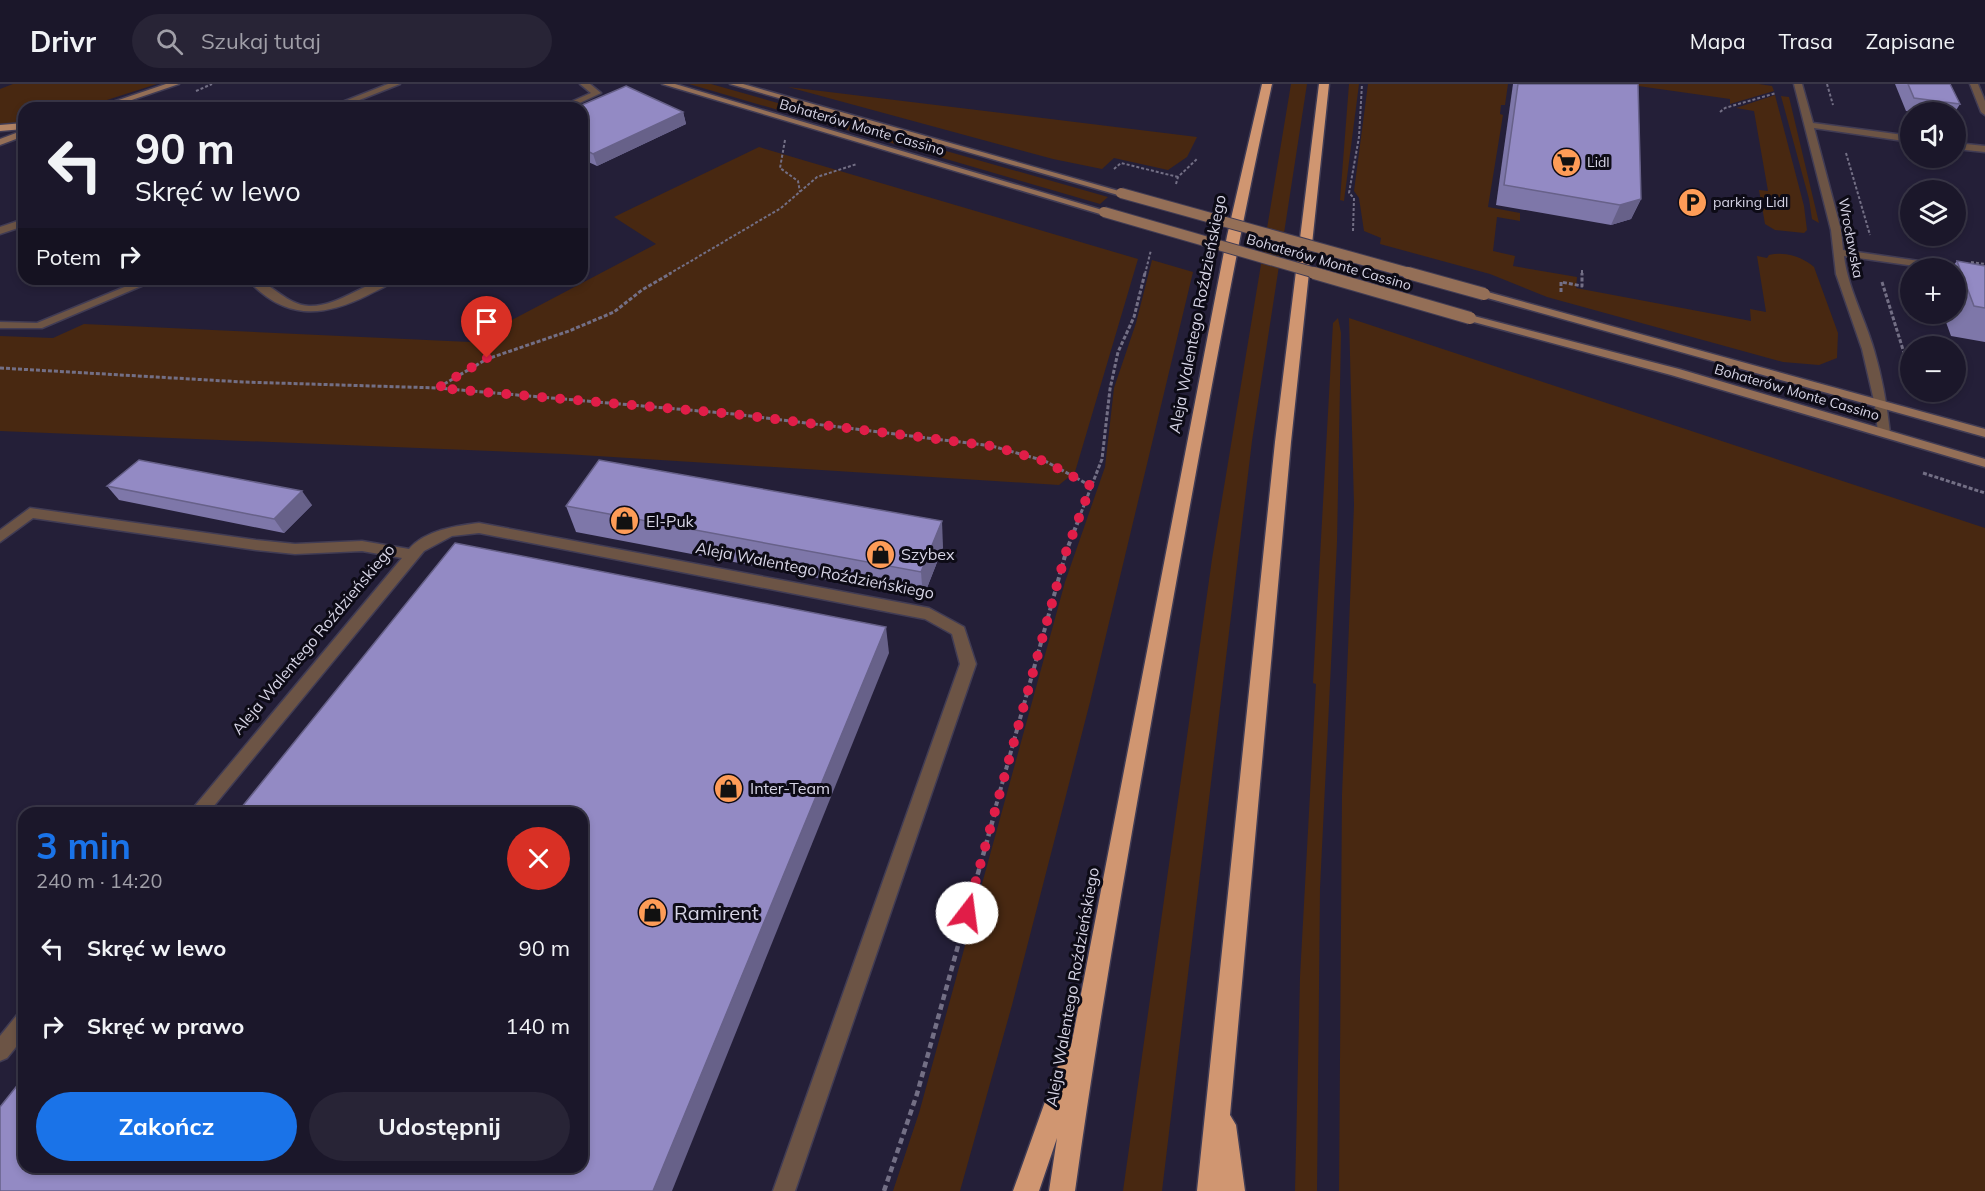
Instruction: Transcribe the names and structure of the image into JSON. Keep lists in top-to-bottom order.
{
  "streets": {
    "highway": ["Aleja Walentego Roździeńskiego"],
    "street": ["Bohaterów Monte Cassino", "Wrocławska"]
  },
  "crossings": [
    ["Bohaterów Monte Cassino", "Wrocławska"]
  ],
  "places": {
    "supermarket": ["Lidl"],
    "parking": ["parking Lidl"],
    "shop": [
      "El-Puk",
      "Szybex",
      "Inter-Team",
      "Ramirent"
    ]
  },
  "page": {
    "header": "Drivr",
    "search": "Szukaj tutaj",
    "nav": ["Mapa", "Trasa", "Zapisane"],
    "map_buttons": ["+", "−"],
    "turn": ["90 m", "Skręć w lewo"],
    "then": "Potem",
    "heading": ["3 min", "240 m · 14:20"],
    "list": [
      {
        "name": "Skręć w lewo",
        "value": "90 m"
      },
      {
        "name": "Skręć w prawo",
        "value": "140 m"
      }
    ],
    "buttons": ["Zakończ", "Udostępnij"]
  }
}
